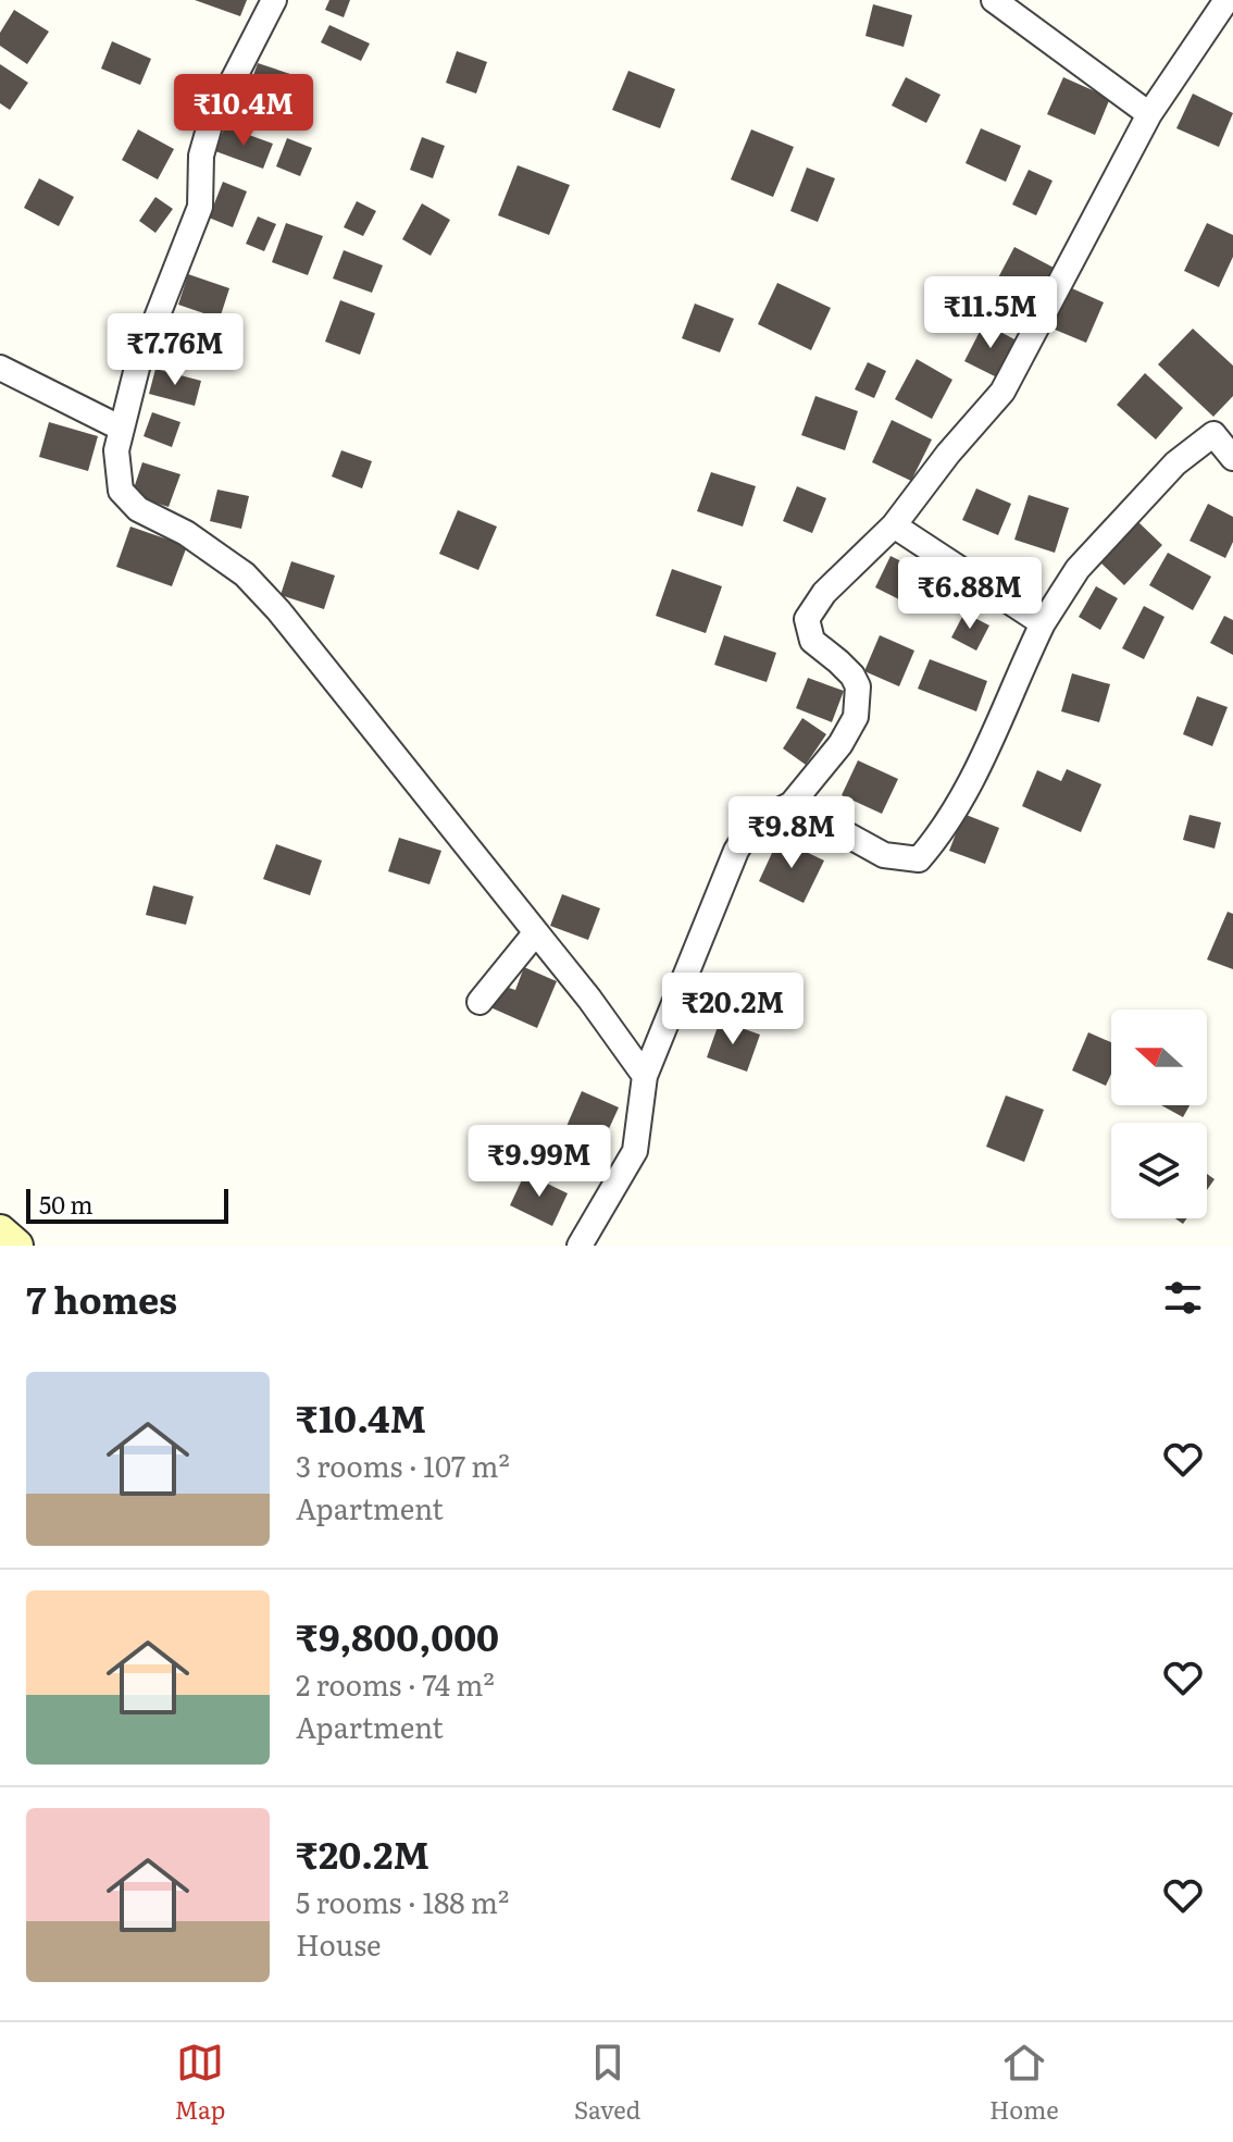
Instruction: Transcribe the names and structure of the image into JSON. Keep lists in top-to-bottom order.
{
  "scale_bar": "50 m",
  "north": "left",
  "page": {
    "price": [
      "₹10.4M",
      "₹11.5M",
      "₹7.76M",
      "₹6.88M",
      "₹9.8M",
      "₹20.2M",
      "₹9.99M"
    ],
    "scale": "50 m",
    "heading": "7 homes",
    "list": [
      {
        "name": "₹10.4M",
        "note": "3 rooms · 107 m² · Apartment"
      },
      {
        "name": "₹9,800,000",
        "note": "2 rooms · 74 m² · Apartment"
      },
      {
        "name": "₹20.2M",
        "note": "5 rooms · 188 m² · House"
      }
    ],
    "tabs": ["Map", "Saved", "Home"]
  }
}
